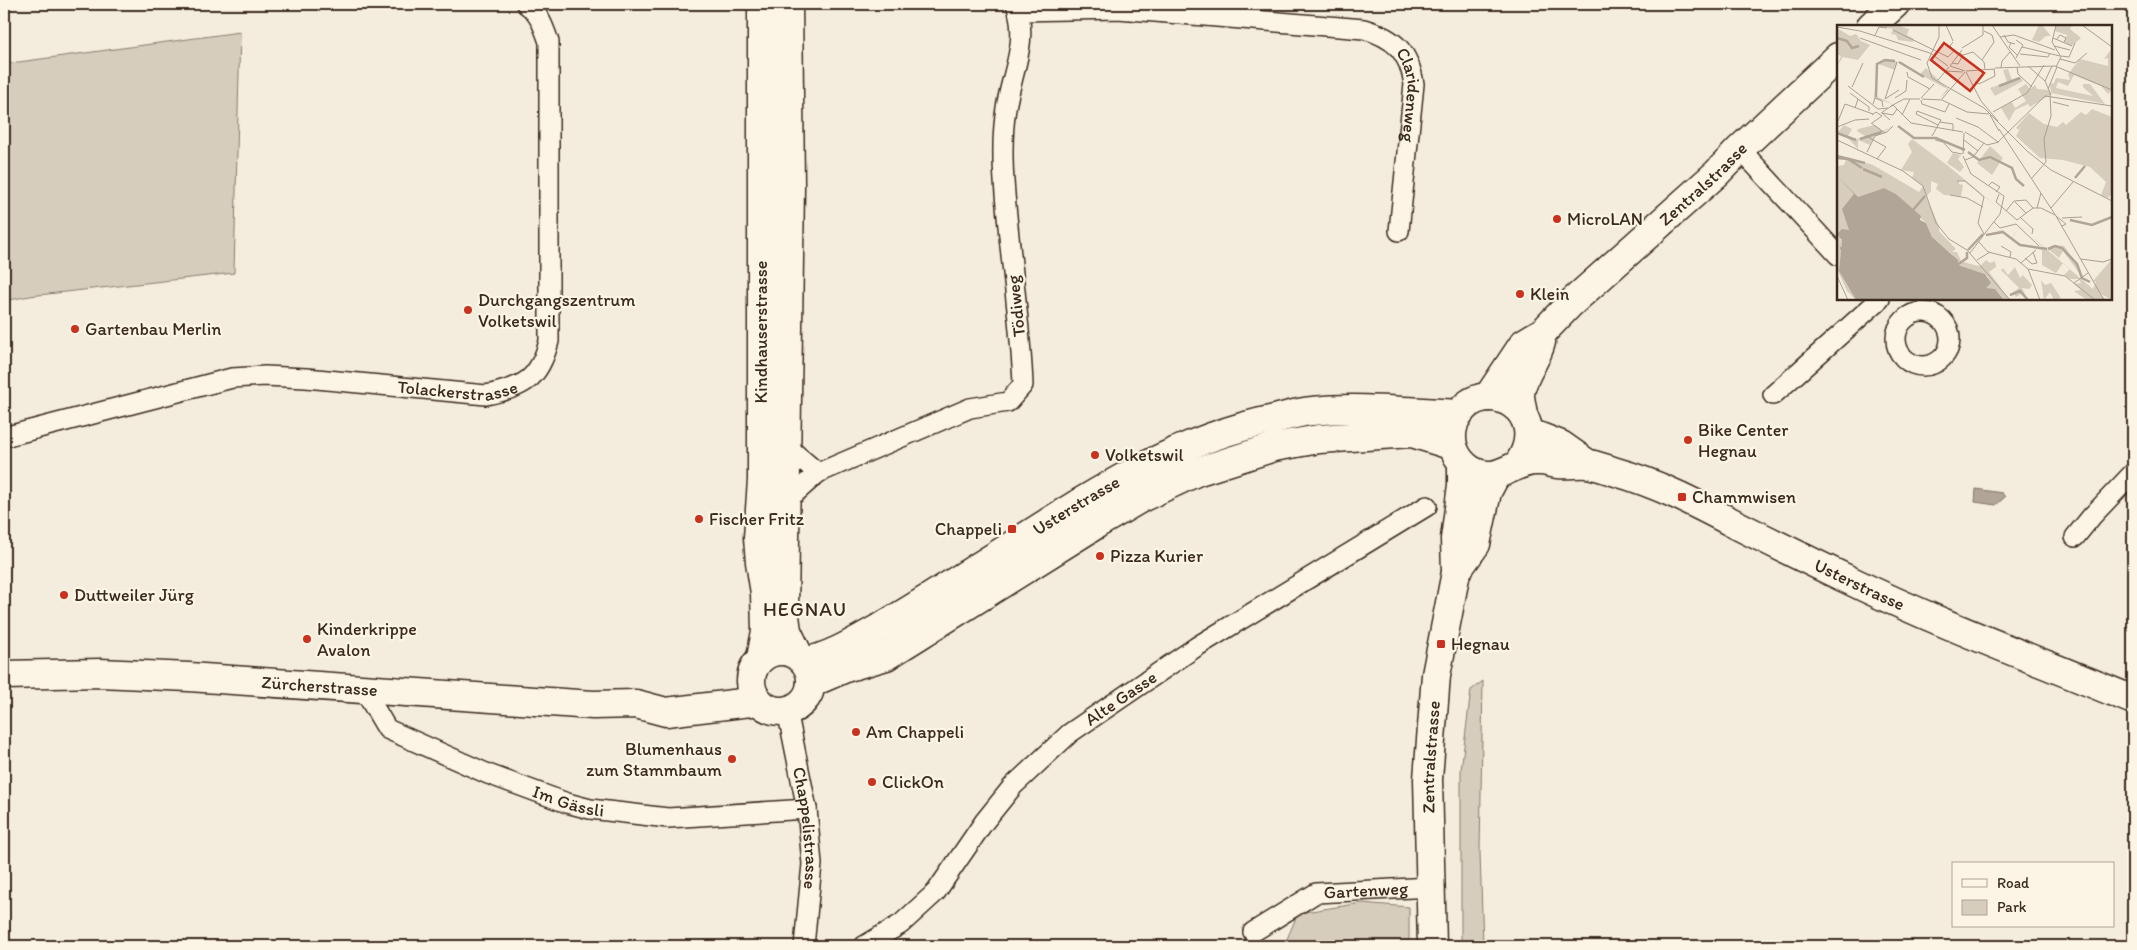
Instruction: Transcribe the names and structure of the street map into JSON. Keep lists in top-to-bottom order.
{
  "streets": {
    "main road": [
      "Zentralstrasse",
      "Kindhauserstrasse",
      "Usterstrasse",
      "Zürcherstrasse"
    ],
    "street": [
      "Claridenweg",
      "Tödiweg",
      "Tolackerstrasse",
      "Alte Gasse",
      "Im Gässli",
      "Chappelistrasse",
      "Gartenweg"
    ]
  },
  "crossings": [
    ["Claridenweg", "Tödiweg"],
    ["Zentralstrasse", "Usterstrasse"],
    ["Zentralstrasse", "Gartenweg"],
    ["Tödiweg", "Kindhauserstrasse"],
    ["Kindhauserstrasse", "Usterstrasse"],
    ["Kindhauserstrasse", "Zürcherstrasse"],
    ["Kindhauserstrasse", "Chappelistrasse"],
    ["Usterstrasse", "Zürcherstrasse"],
    ["Usterstrasse", "Chappelistrasse"],
    ["Zürcherstrasse", "Im Gässli"],
    ["Zürcherstrasse", "Chappelistrasse"],
    ["Im Gässli", "Chappelistrasse"]
  ],
  "districts": ["HEGNAU"],
  "places": {
    "other": [
      "MicroLAN",
      "Klein",
      "Durchgangszentrum Volketswil",
      "Gartenbau Merlin",
      "Bike Center Hegnau",
      "Volketswil",
      "Fischer Fritz",
      "Pizza Kurier",
      "Duttweiler Jürg",
      "Kinderkrippe Avalon",
      "Am Chappeli",
      "Blumenhaus zum Stammbaum",
      "ClickOn"
    ],
    "transit": ["Chammwisen", "Chappeli", "Hegnau"]
  },
  "legend": ["Road", "Park"]
}
